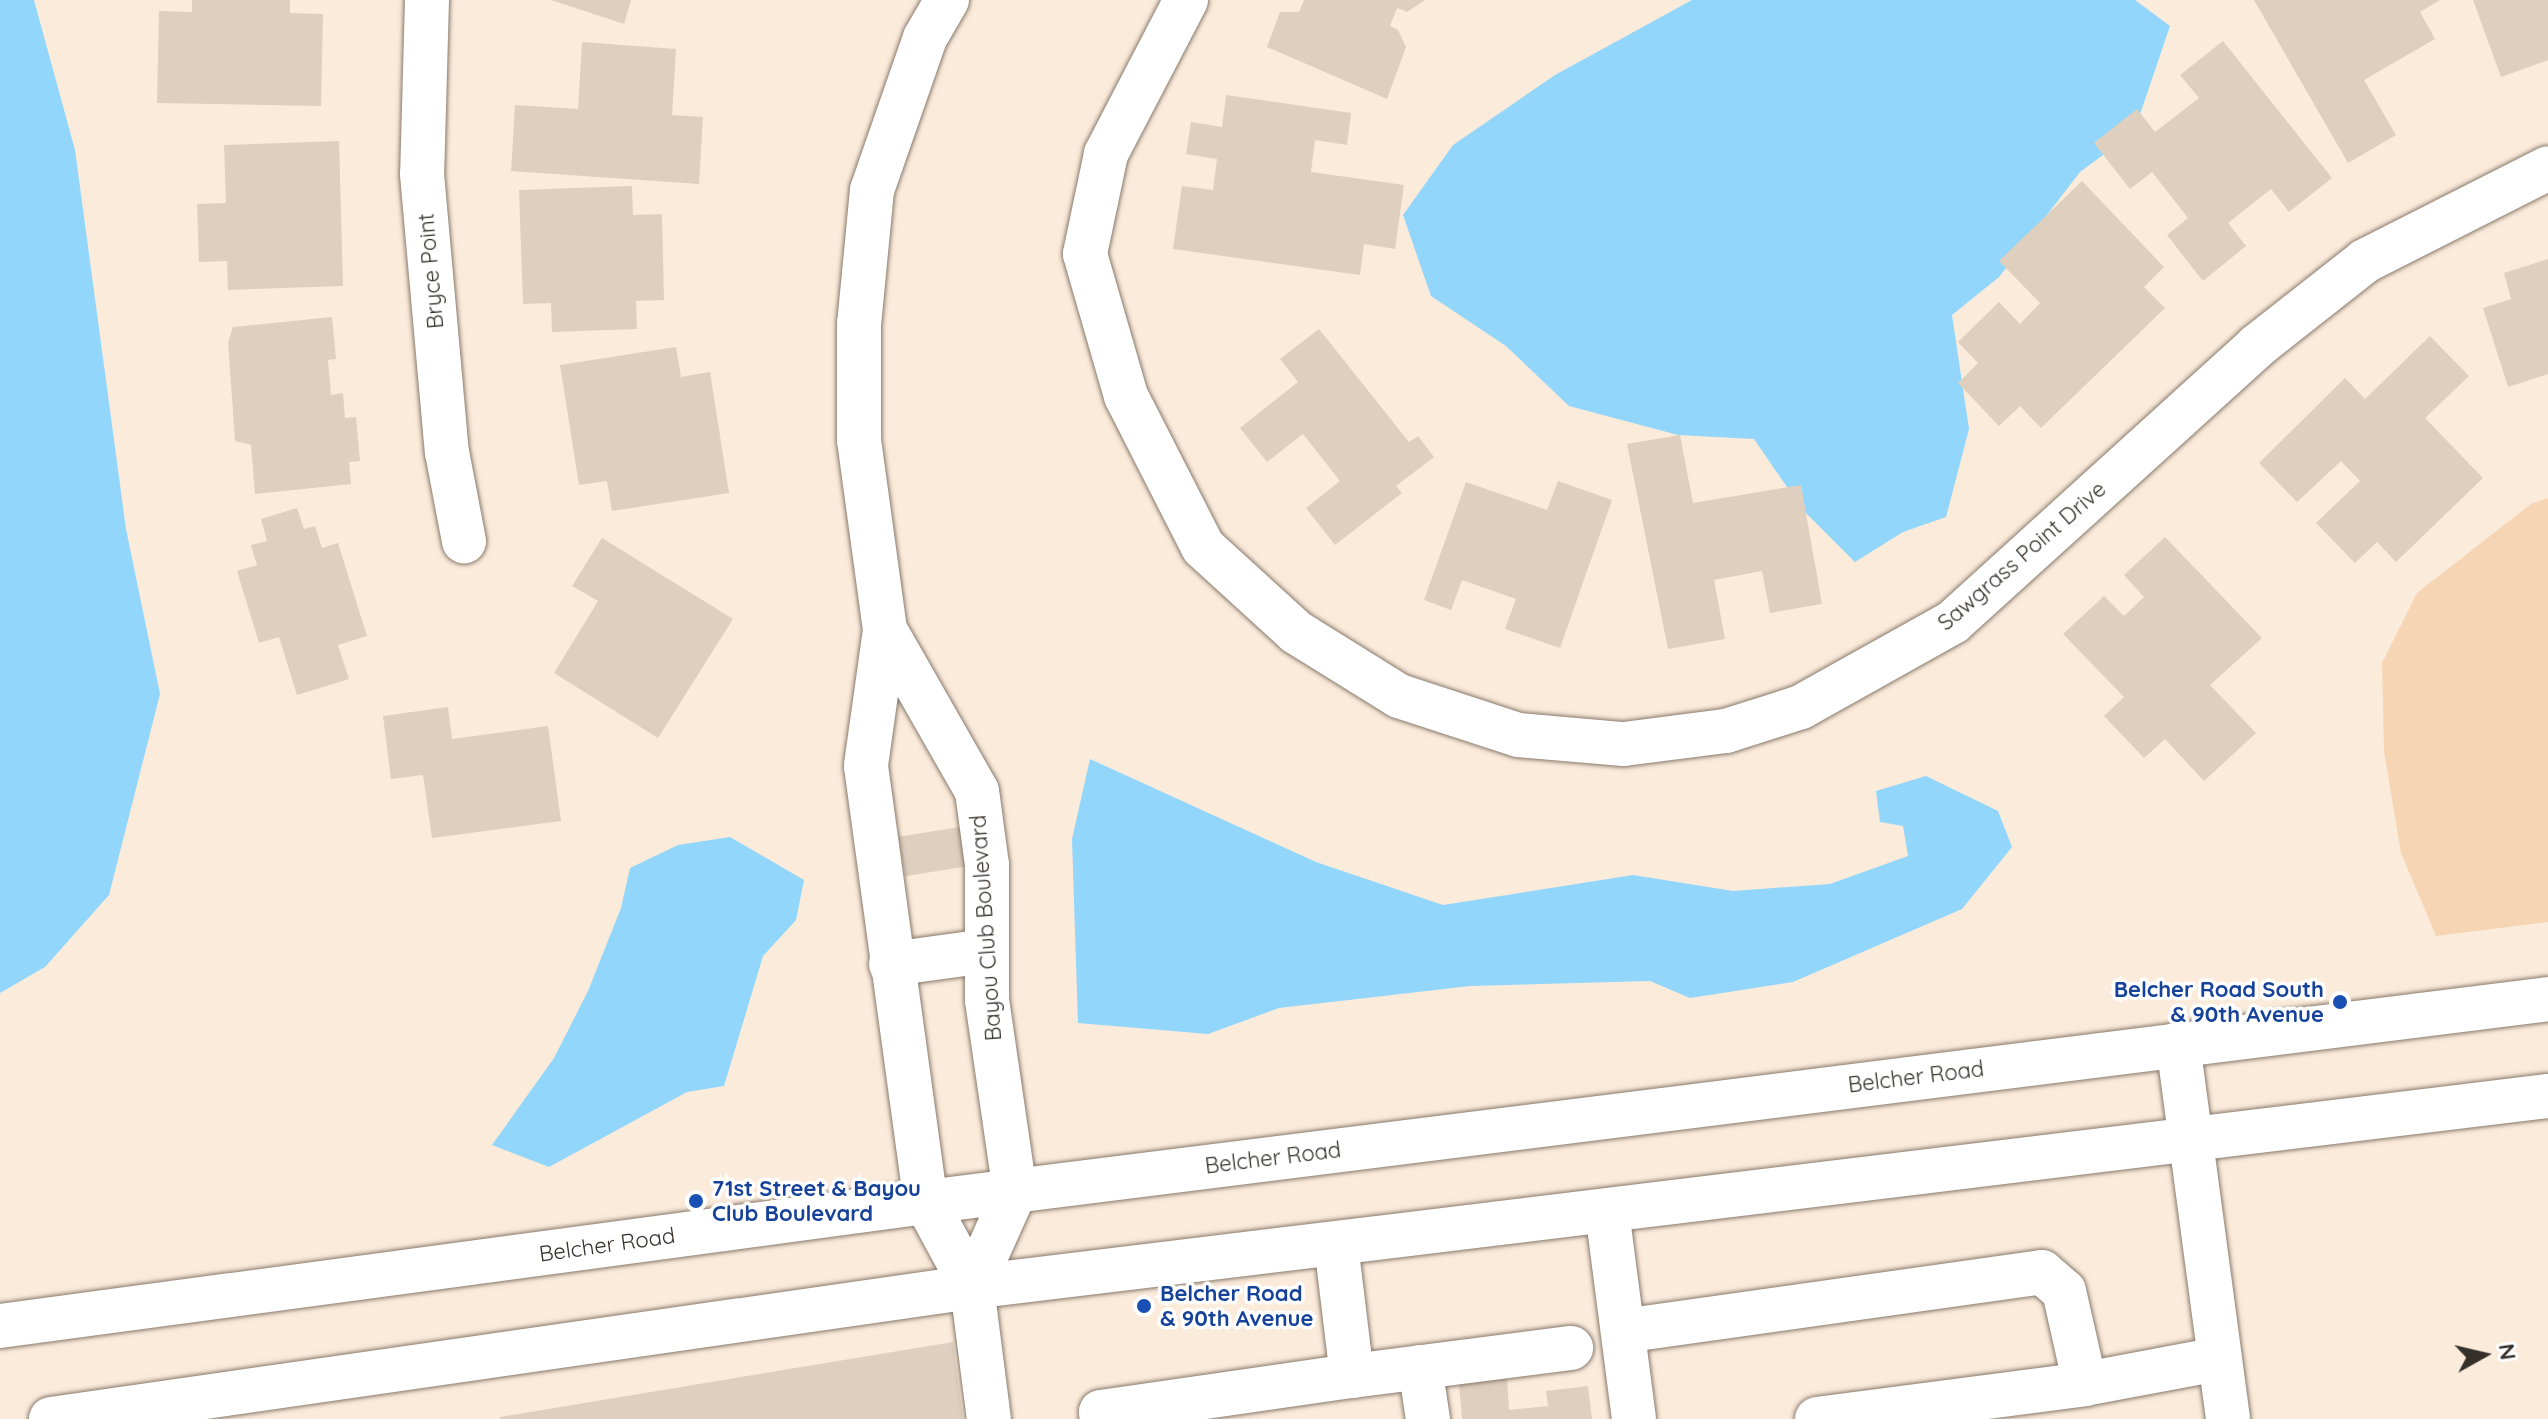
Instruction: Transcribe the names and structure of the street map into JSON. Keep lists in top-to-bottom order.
{
  "streets": {
    "main road": [
      "Bryce Point",
      "Sawgrass Point Drive",
      "Bayou Club Boulevard",
      "Belcher Road"
    ]
  },
  "crossings": [
    ["Bayou Club Boulevard", "Belcher Road"]
  ],
  "places": ["Belcher Road South & 90th Avenue", "71st Street & Bayou Club Boulevard", "Belcher Road & 90th Avenue"],
  "north": "right"
}
